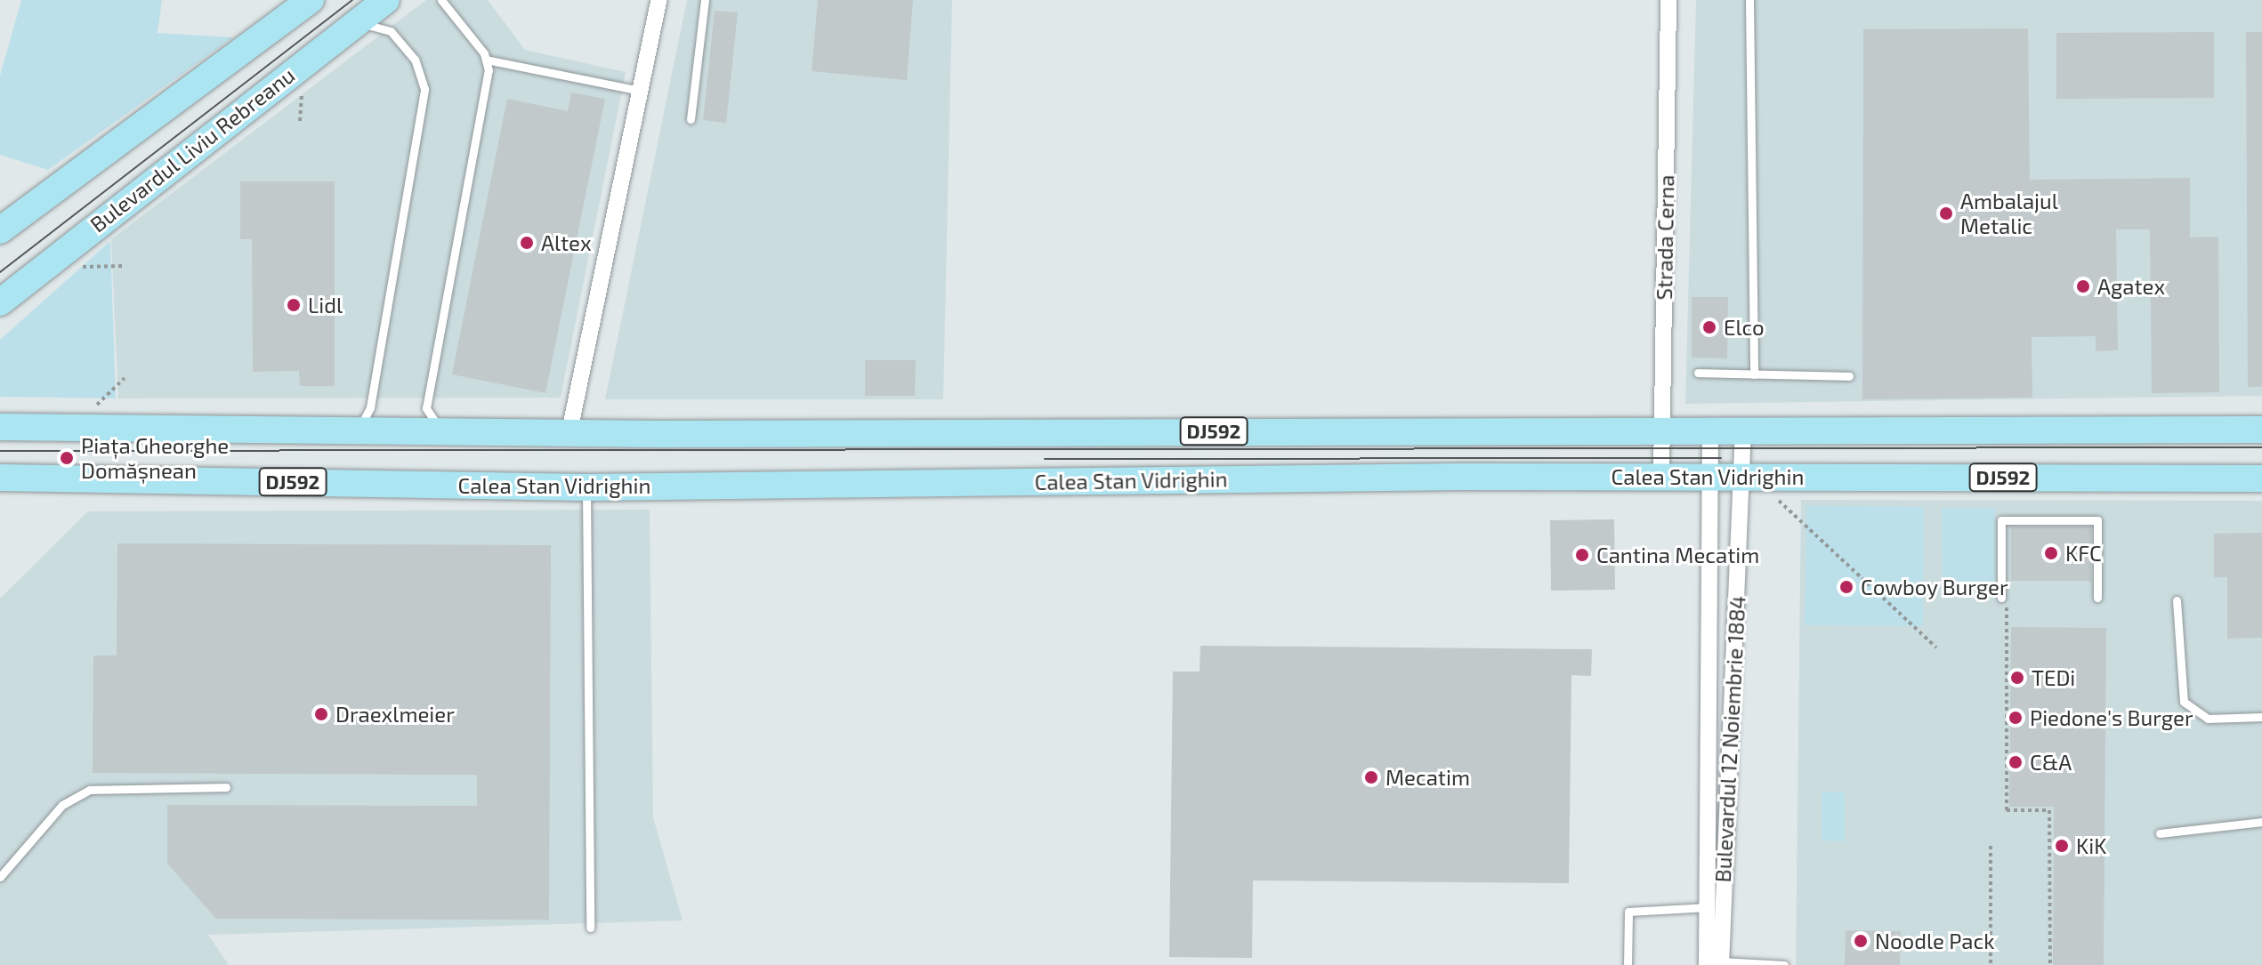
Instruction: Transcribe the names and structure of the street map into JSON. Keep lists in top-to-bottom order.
{
  "streets": {
    "main road": ["Bulevardul Liviu Rebreanu", "DJ592", "Calea Stan Vidrighin"],
    "street": ["Strada Cerna", "Bulevardul 12 Noiembrie 1884"]
  },
  "crossings": [
    ["Strada Cerna", "DJ592"],
    ["Strada Cerna", "Calea Stan Vidrighin"],
    ["DJ592", "Bulevardul 12 Noiembrie 1884"],
    ["Calea Stan Vidrighin", "Bulevardul 12 Noiembrie 1884"]
  ],
  "places": [
    "Ambalajul Metalic",
    "Altex",
    "Agatex",
    "Lidl",
    "Elco",
    "Piața Gheorghe Domășnean",
    "KFC",
    "Cantina Mecatim",
    "Cowboy Burger",
    "TEDi",
    "Draexlmeier",
    "Piedone's Burger",
    "C&A",
    "Mecatim",
    "KiK",
    "Noodle Pack"
  ]
}
